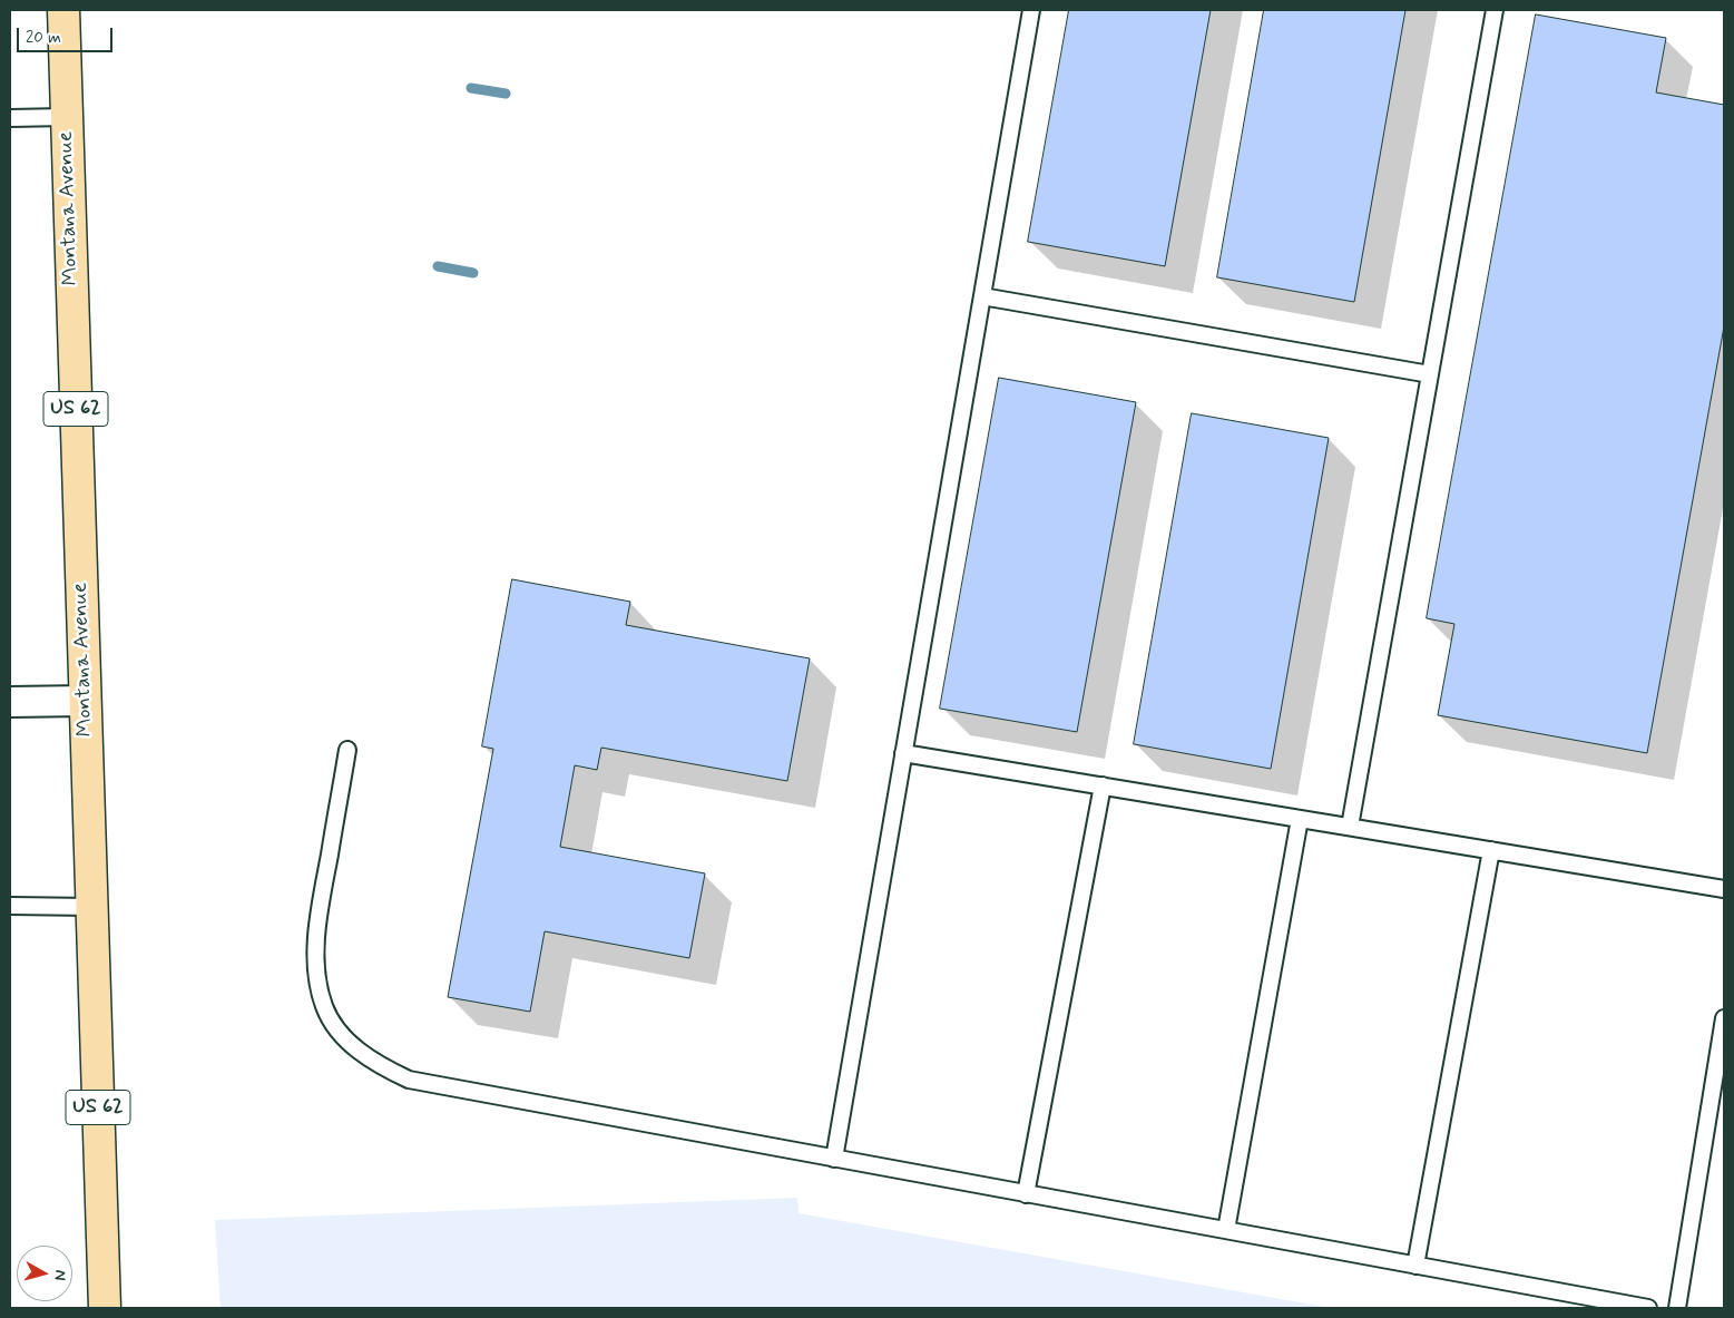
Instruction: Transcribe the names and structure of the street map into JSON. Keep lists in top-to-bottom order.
{
  "streets": {
    "highway": ["Montana Avenue", "US 62"]
  },
  "scale_bar": "20 m",
  "north": "right"
}
